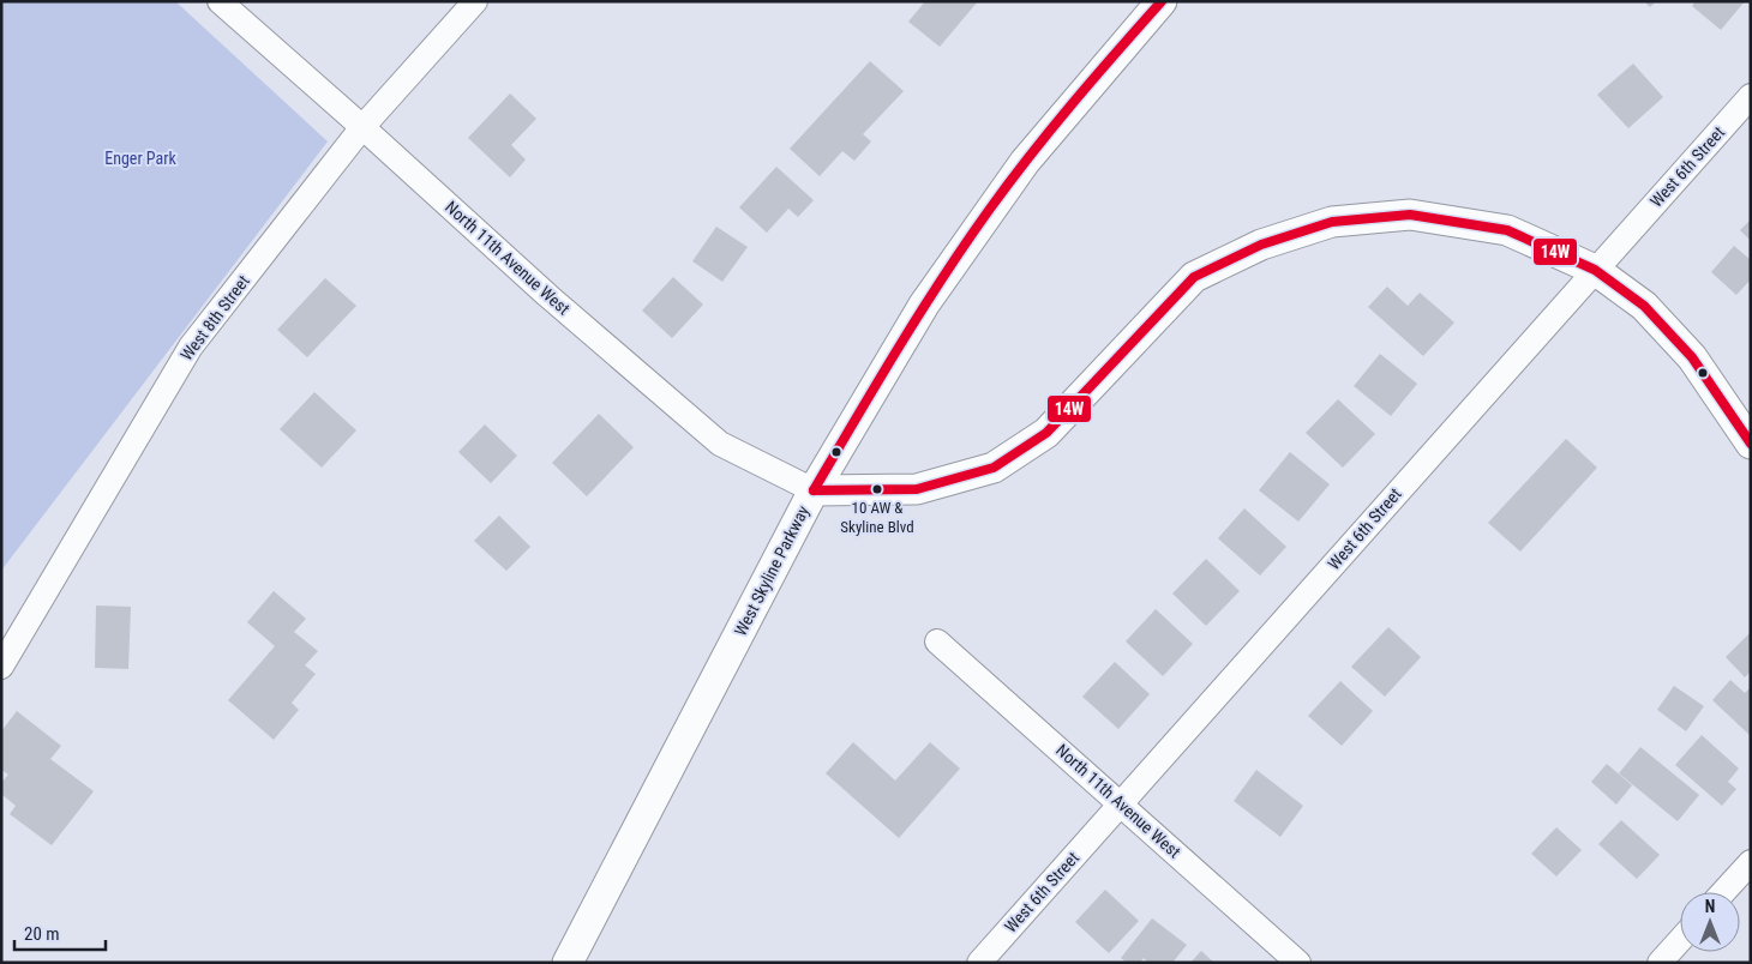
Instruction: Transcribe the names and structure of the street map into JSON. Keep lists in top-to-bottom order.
{
  "streets": {
    "street": [
      "West 6th Street",
      "North 11th Avenue West",
      "West 8th Street",
      "West Skyline Parkway"
    ]
  },
  "crossings": [
    ["West 6th Street", "North 11th Avenue West"],
    ["North 11th Avenue West", "West 8th Street"],
    ["North 11th Avenue West", "West Skyline Parkway"]
  ],
  "parks": ["Enger Park"],
  "places": ["10 AW & Skyline Blvd"],
  "lines": ["transit line 14W"],
  "scale_bar": "20 m",
  "north": "top"
}
